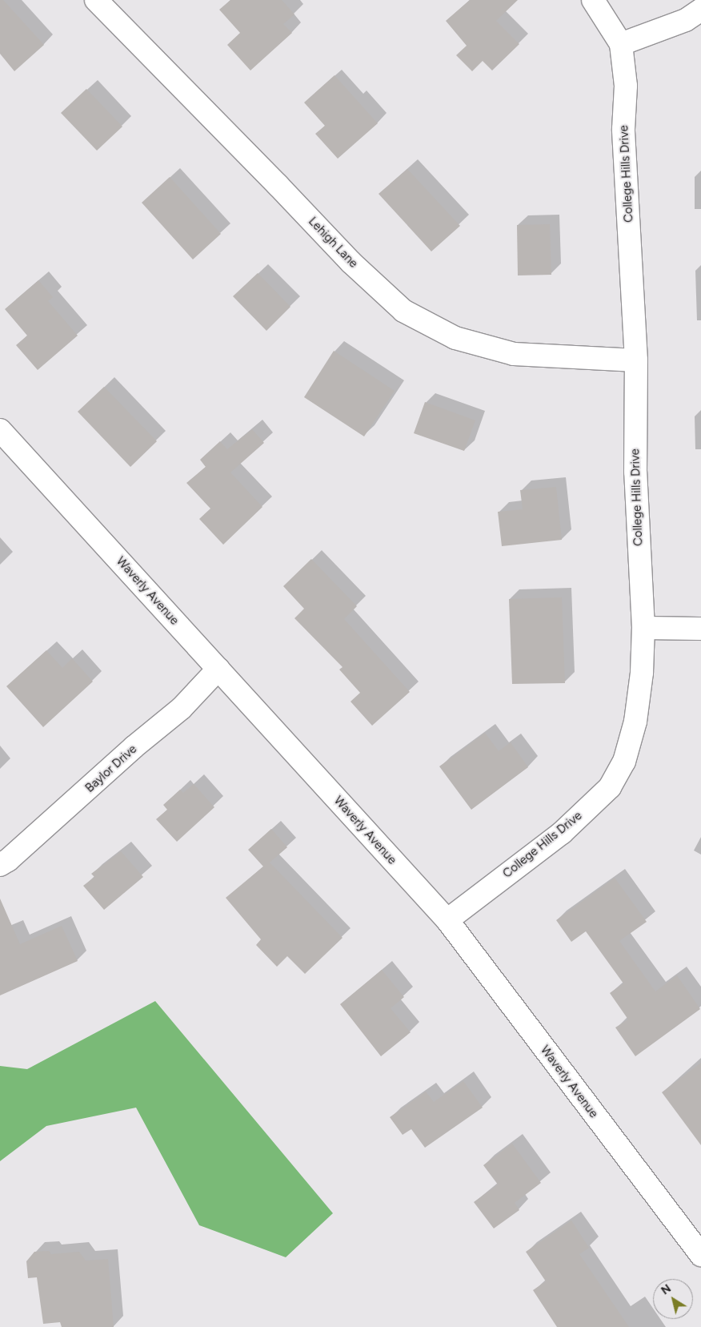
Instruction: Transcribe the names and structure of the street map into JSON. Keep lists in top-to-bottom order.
{
  "streets": {
    "street": [
      "College Hills Drive",
      "Lehigh Lane",
      "Waverly Avenue",
      "Baylor Drive"
    ]
  },
  "crossings": [
    ["College Hills Drive", "Lehigh Lane"],
    ["College Hills Drive", "Waverly Avenue"],
    ["Waverly Avenue", "Baylor Drive"]
  ],
  "north": "top left"
}
